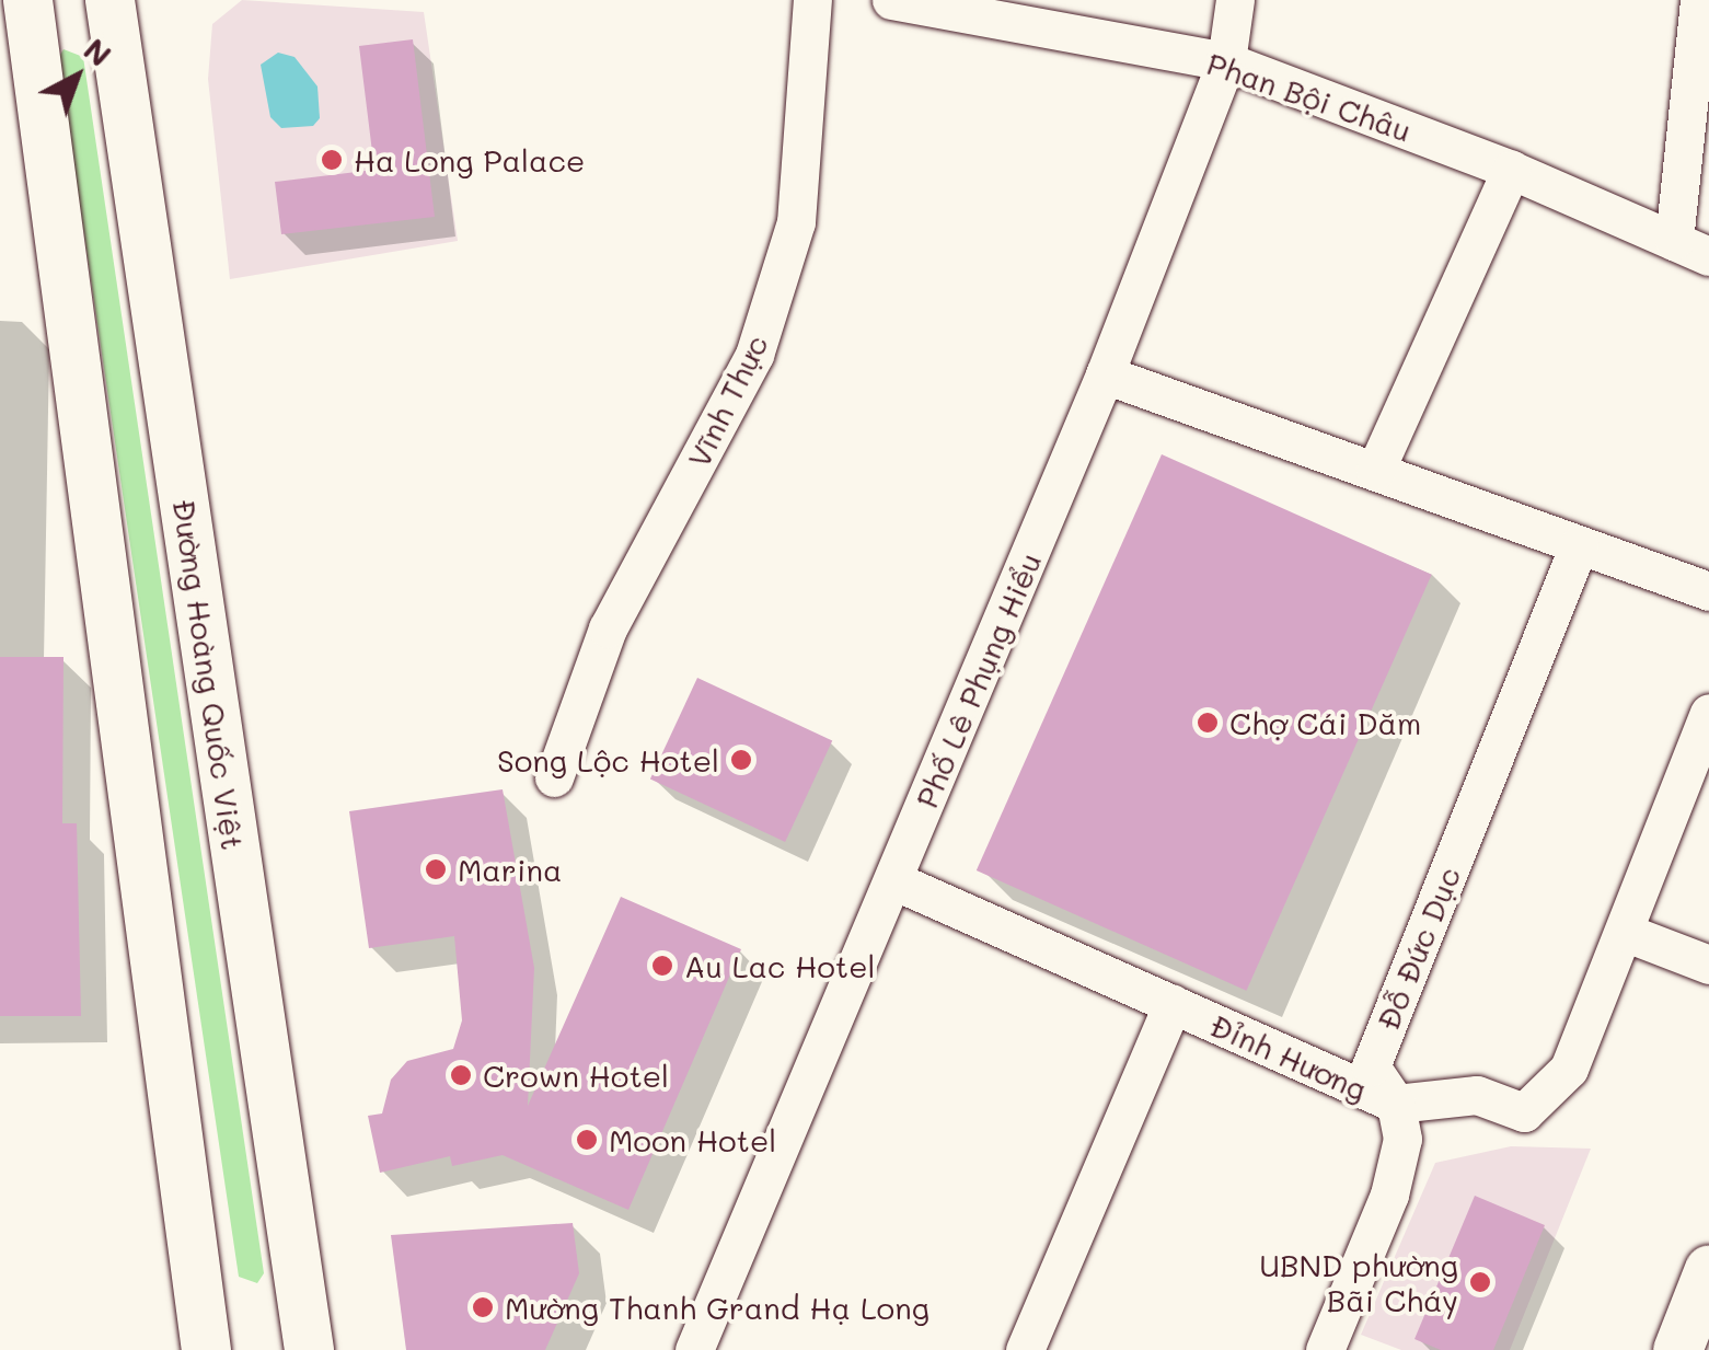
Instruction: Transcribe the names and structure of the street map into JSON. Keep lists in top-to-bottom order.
{
  "streets": {
    "main road": ["Đường Hoàng Quốc Việt"],
    "street": [
      "Phan Bội Châu",
      "Vĩnh Thực",
      "Phố Lê Phụng Hiểu",
      "Đỗ Đức Dục",
      "Đỉnh Hương"
    ]
  },
  "crossings": [
    ["Phan Bội Châu", "Phố Lê Phụng Hiểu"],
    ["Phố Lê Phụng Hiểu", "Đỉnh Hương"],
    ["Đỗ Đức Dục", "Đỉnh Hương"]
  ],
  "places": [
    "Ha Long Palace",
    "Chợ Cái Dăm",
    "Song Lộc Hotel",
    "Marina",
    "Au Lac Hotel",
    "Crown Hotel",
    "Moon Hotel",
    "UBND phường Bãi Cháy",
    "Mường Thanh Grand Hạ Long"
  ],
  "north": "top right"
}
